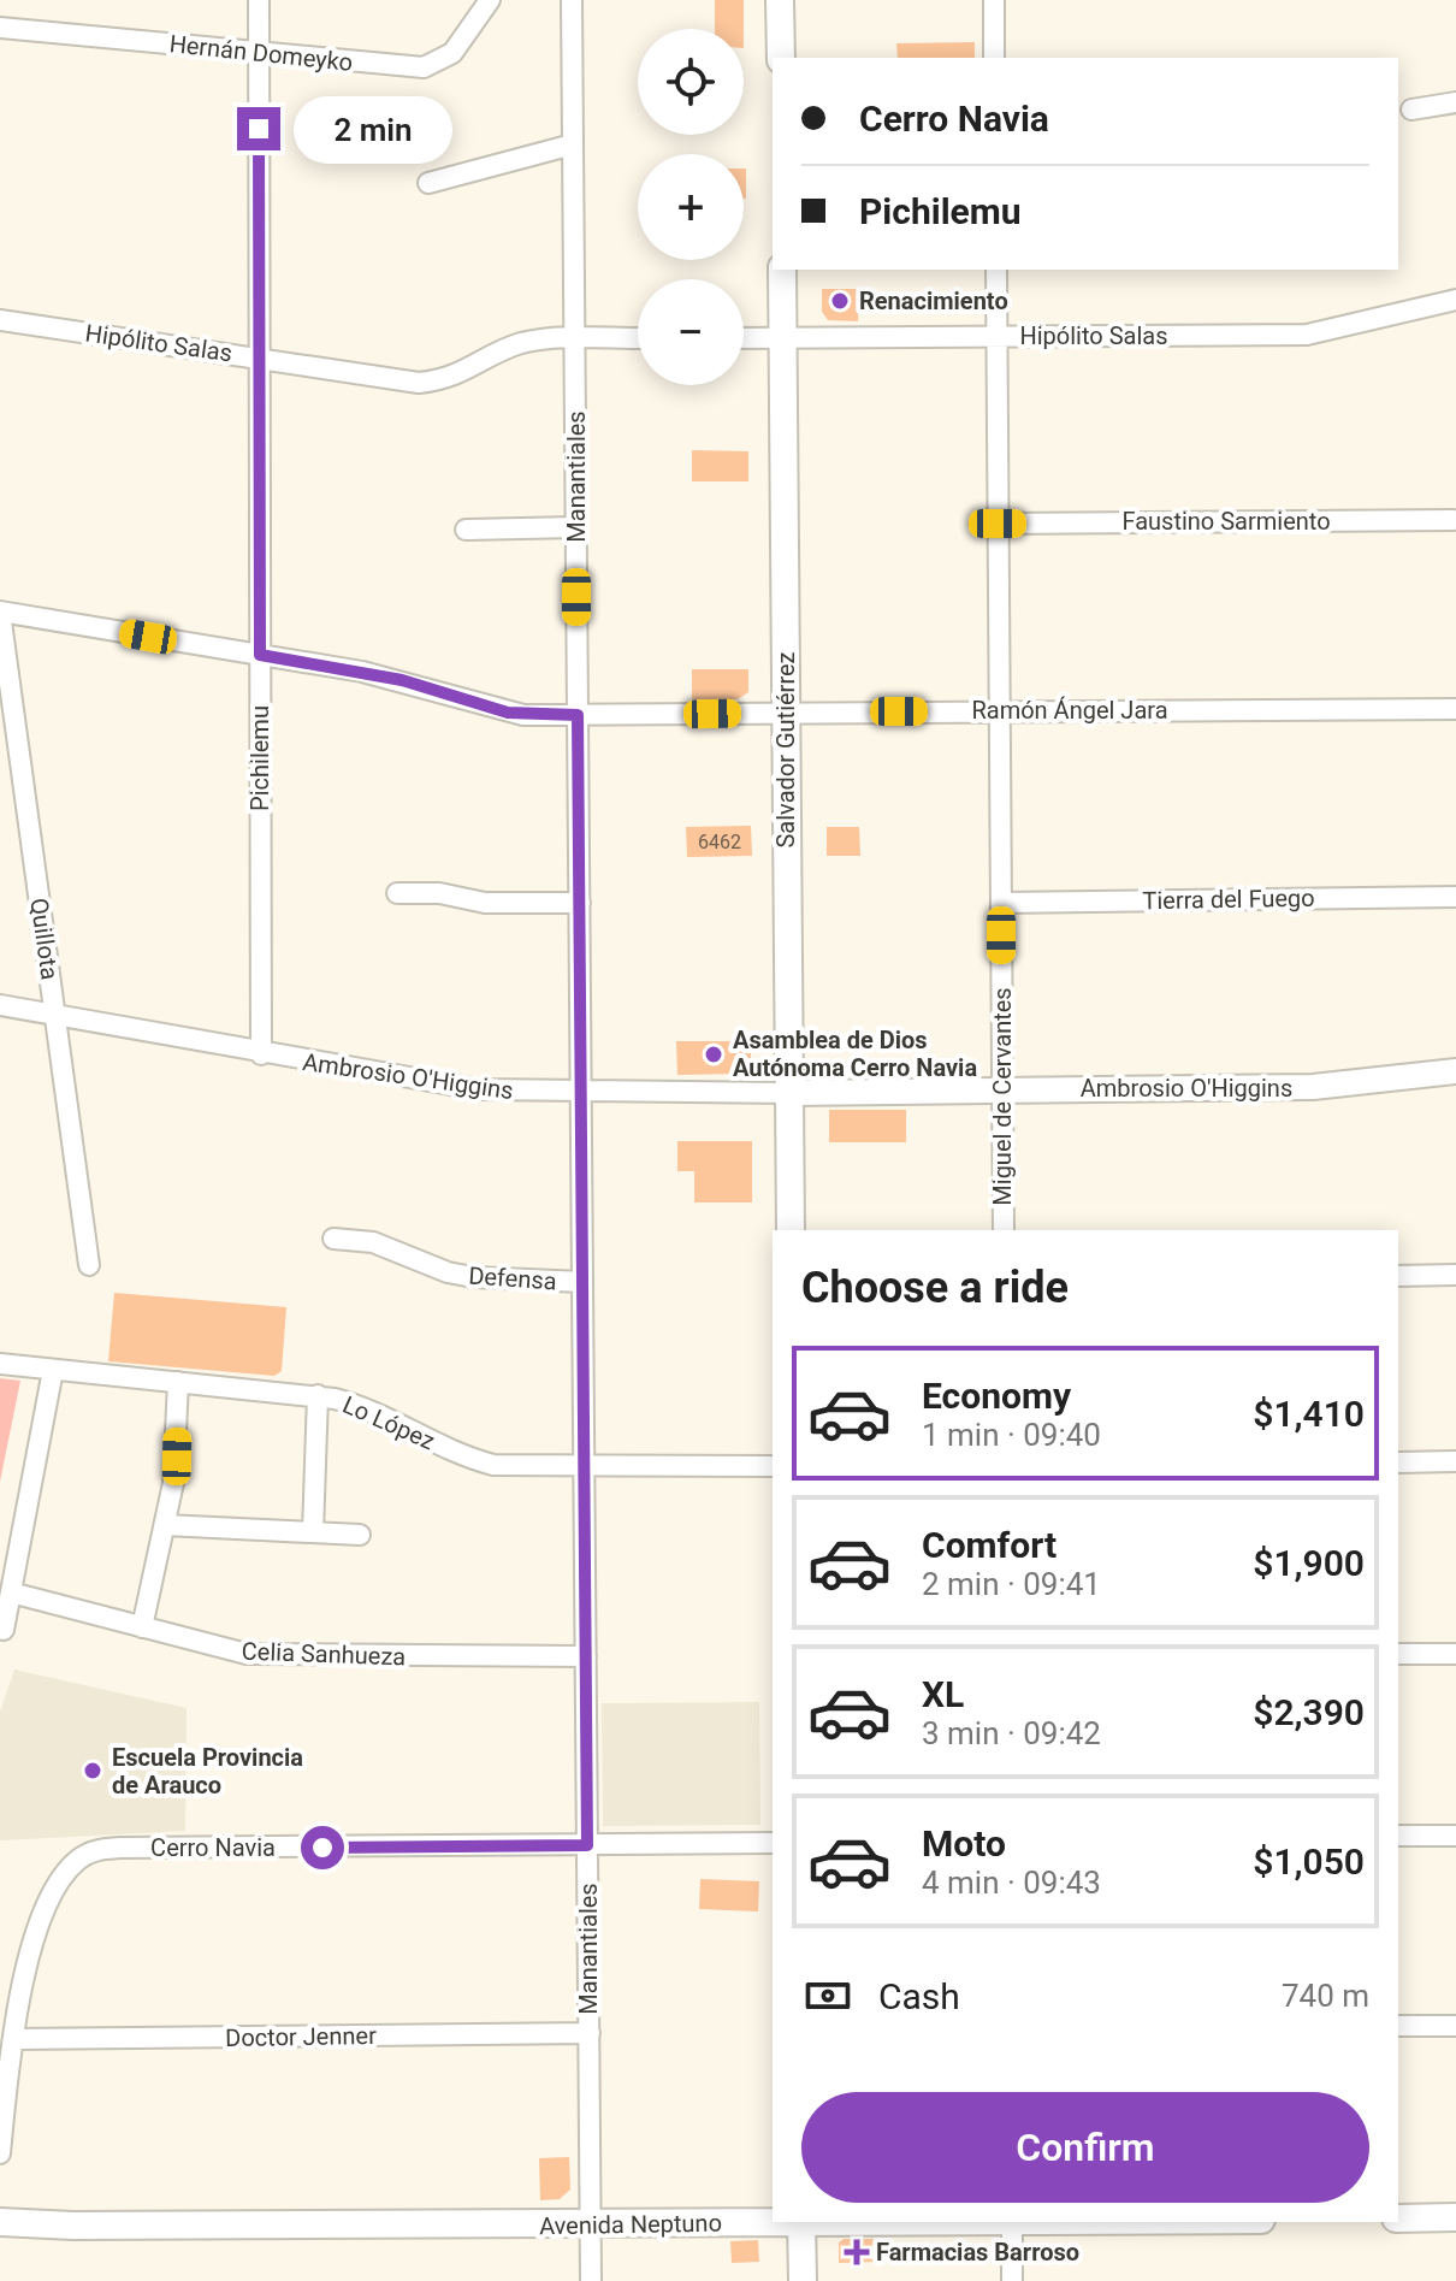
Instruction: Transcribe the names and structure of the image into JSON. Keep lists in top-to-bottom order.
{
  "streets": {
    "main road": ["Salvador Gutiérrez", "Avenida Neptuno"],
    "street": [
      "Hernán Domeyko",
      "Hipólito Salas",
      "Manantiales",
      "Faustino Sarmiento",
      "Ramón Ángel Jara",
      "Pichilemu",
      "Tierra del Fuego",
      "Quillota",
      "Ambrosio O'Higgins",
      "Miguel de Cervantes",
      "Defensa",
      "Lo López",
      "Celia Sanhueza",
      "Cerro Navia",
      "Doctor Jenner"
    ]
  },
  "crossings": [
    ["Hernán Domeyko", "Pichilemu"],
    ["Hipólito Salas", "Manantiales"],
    ["Hipólito Salas", "Salvador Gutiérrez"],
    ["Hipólito Salas", "Pichilemu"],
    ["Hipólito Salas", "Miguel de Cervantes"],
    ["Manantiales", "Ramón Ángel Jara"],
    ["Manantiales", "Ambrosio O'Higgins"],
    ["Manantiales", "Defensa"],
    ["Manantiales", "Lo López"],
    ["Manantiales", "Celia Sanhueza"],
    ["Manantiales", "Cerro Navia"],
    ["Manantiales", "Doctor Jenner"],
    ["Manantiales", "Avenida Neptuno"],
    ["Faustino Sarmiento", "Miguel de Cervantes"],
    ["Ramón Ángel Jara", "Salvador Gutiérrez"],
    ["Ramón Ángel Jara", "Pichilemu"],
    ["Ramón Ángel Jara", "Quillota"],
    ["Ramón Ángel Jara", "Miguel de Cervantes"],
    ["Salvador Gutiérrez", "Ambrosio O'Higgins"],
    ["Pichilemu", "Ambrosio O'Higgins"],
    ["Tierra del Fuego", "Miguel de Cervantes"],
    ["Quillota", "Ambrosio O'Higgins"],
    ["Ambrosio O'Higgins", "Miguel de Cervantes"],
    ["Cerro Navia", "Doctor Jenner"]
  ],
  "places": {
    "other": ["Renacimiento", "Asamblea de Dios Autónoma Cerro Navia", "Escuela Provincia de Arauco"],
    "health": ["Farmacias Barroso"]
  },
  "house_numbers": ["6462"],
  "page": {
    "map_buttons": ["+", "−"],
    "banner": ["Cerro Navia", "Pichilemu"],
    "bubble": "2 min",
    "heading": "Choose a ride",
    "list": [
      {
        "name": "Economy",
        "note": "1 min · 09:40",
        "value": "$1,410"
      },
      {
        "name": "Comfort",
        "note": "2 min · 09:41",
        "value": "$1,900"
      },
      {
        "name": "XL",
        "note": "3 min · 09:42",
        "value": "$2,390"
      },
      {
        "name": "Moto",
        "note": "4 min · 09:43",
        "value": "$1,050"
      }
    ],
    "pay": ["Cash", "740 m"],
    "buttons": "Confirm"
  }
}
